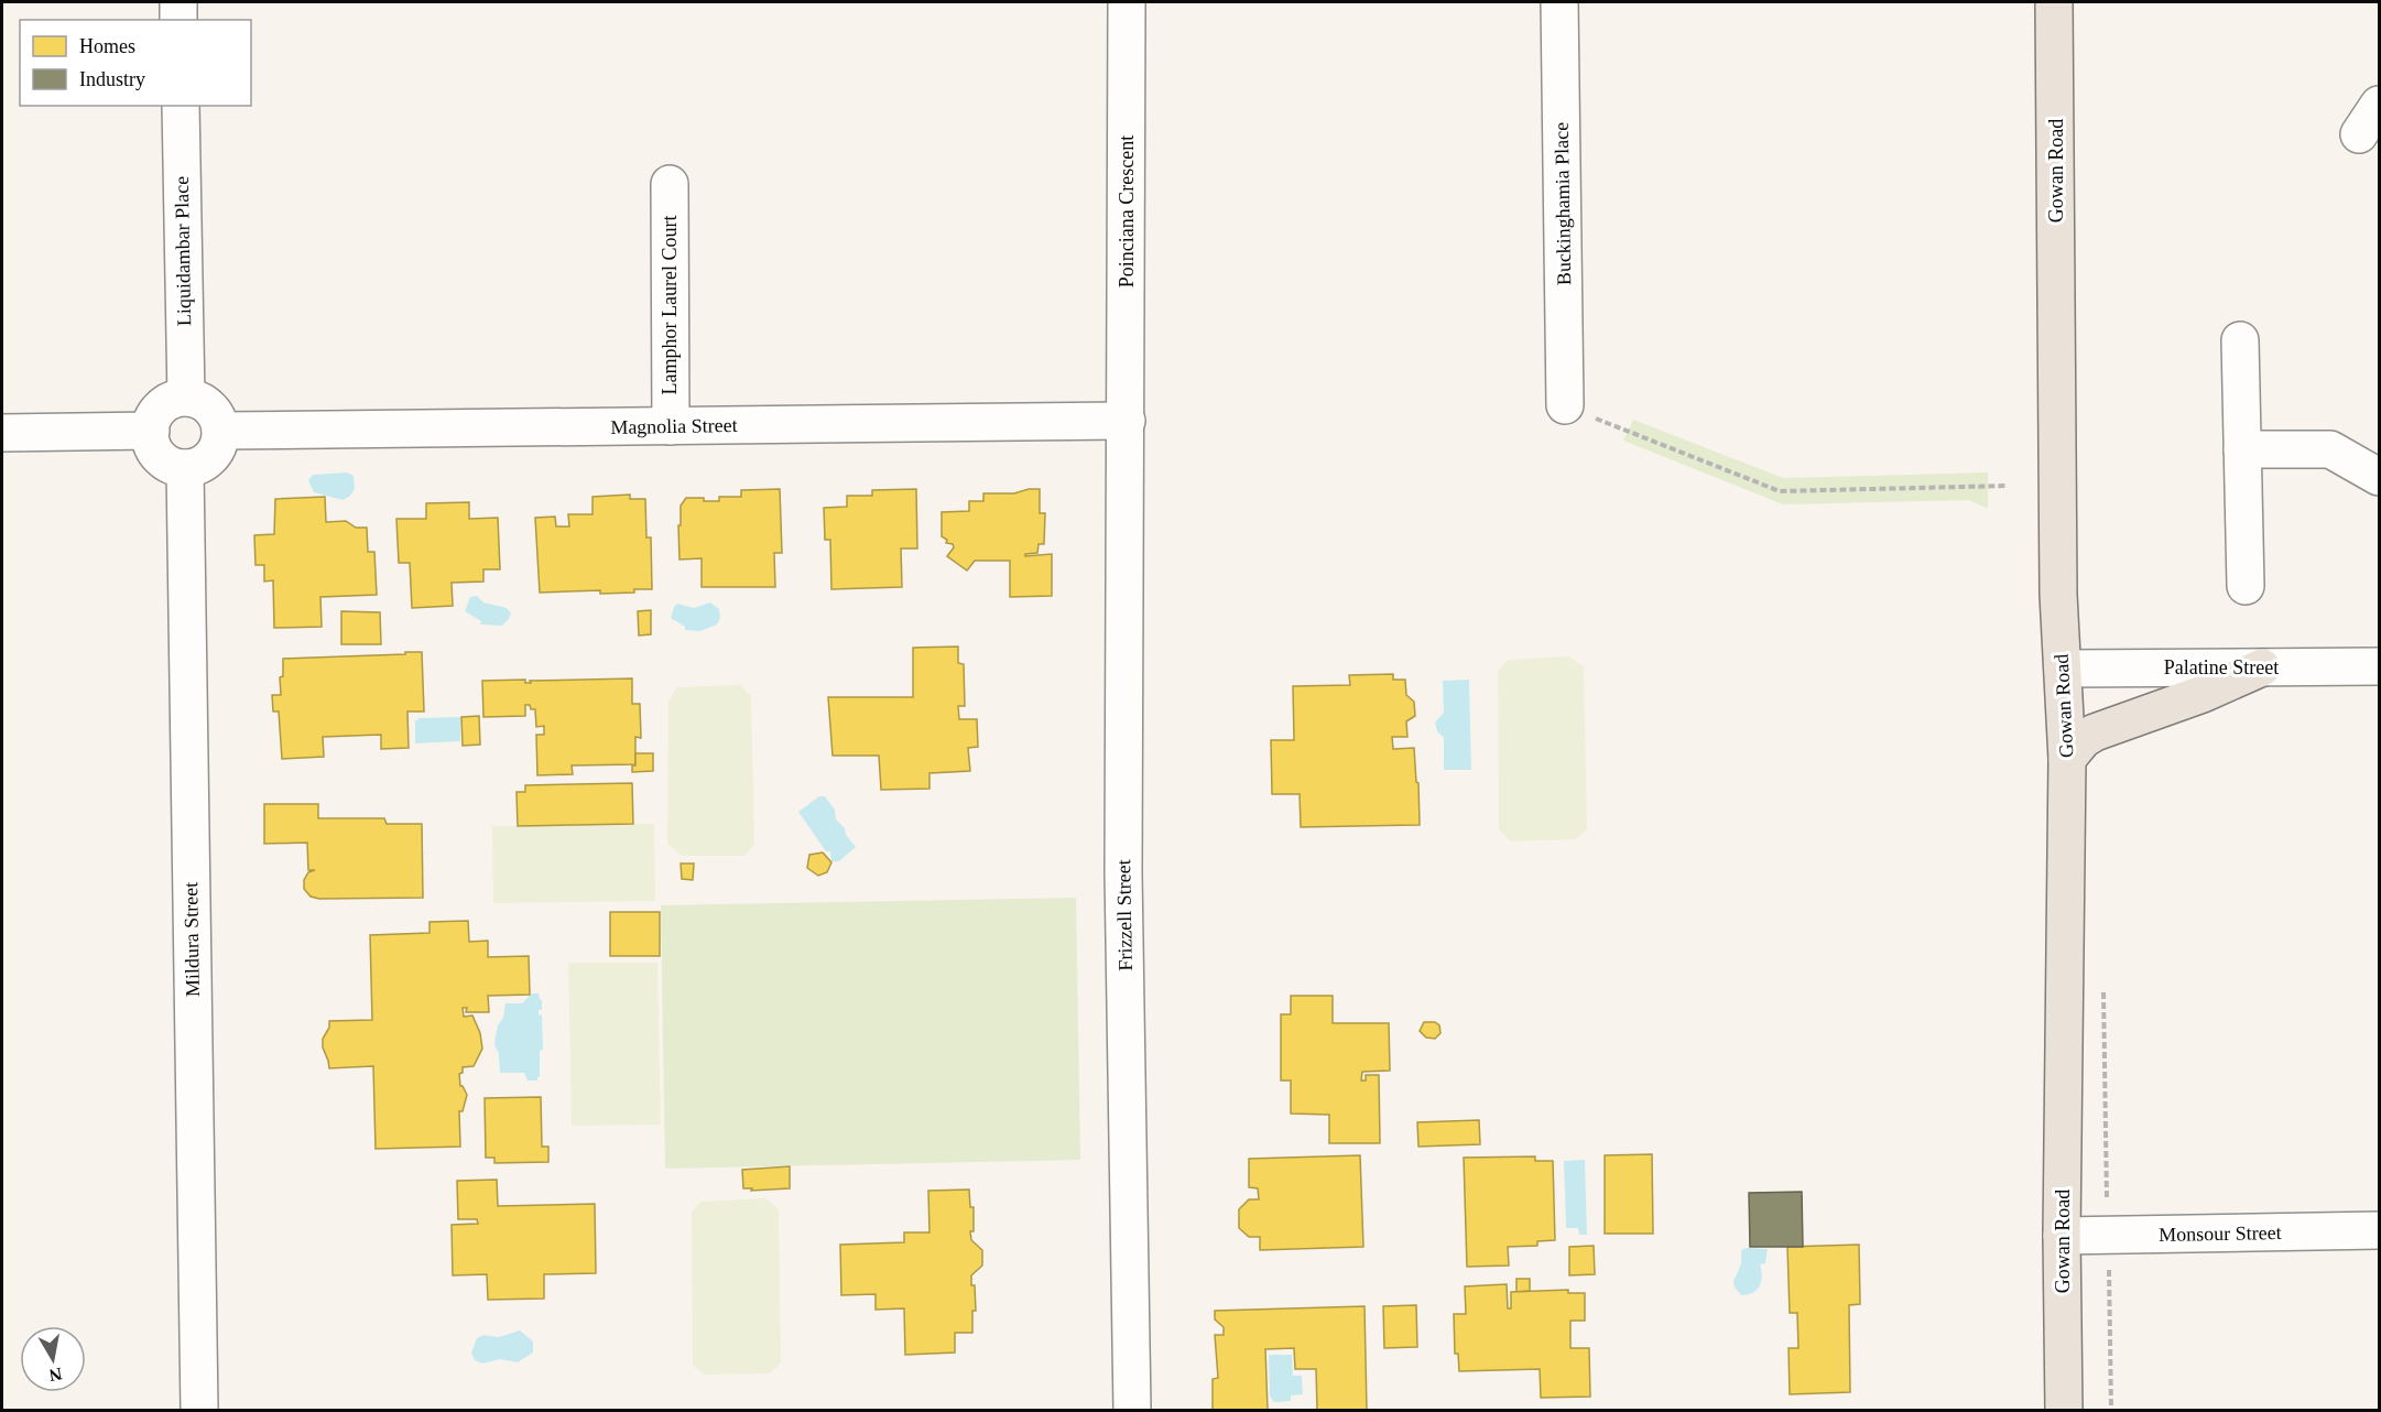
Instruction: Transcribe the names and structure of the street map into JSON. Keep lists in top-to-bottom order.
{
  "streets": {
    "main road": ["Gowan Road"],
    "street": [
      "Buckinghamia Place",
      "Poinciana Crescent",
      "Liquidambar Place",
      "Lamphor Laurel Court",
      "Magnolia Street",
      "Palatine Street",
      "Frizzell Street",
      "Mildura Street",
      "Monsour Street"
    ]
  },
  "crossings": [
    ["Gowan Road", "Palatine Street"],
    ["Gowan Road", "Monsour Street"],
    ["Poinciana Crescent", "Magnolia Street"],
    ["Poinciana Crescent", "Frizzell Street"],
    ["Liquidambar Place", "Magnolia Street"],
    ["Liquidambar Place", "Mildura Street"],
    ["Lamphor Laurel Court", "Magnolia Street"],
    ["Magnolia Street", "Frizzell Street"],
    ["Magnolia Street", "Mildura Street"]
  ],
  "legend": ["Homes", "Industry"],
  "north": "bottom"
}
